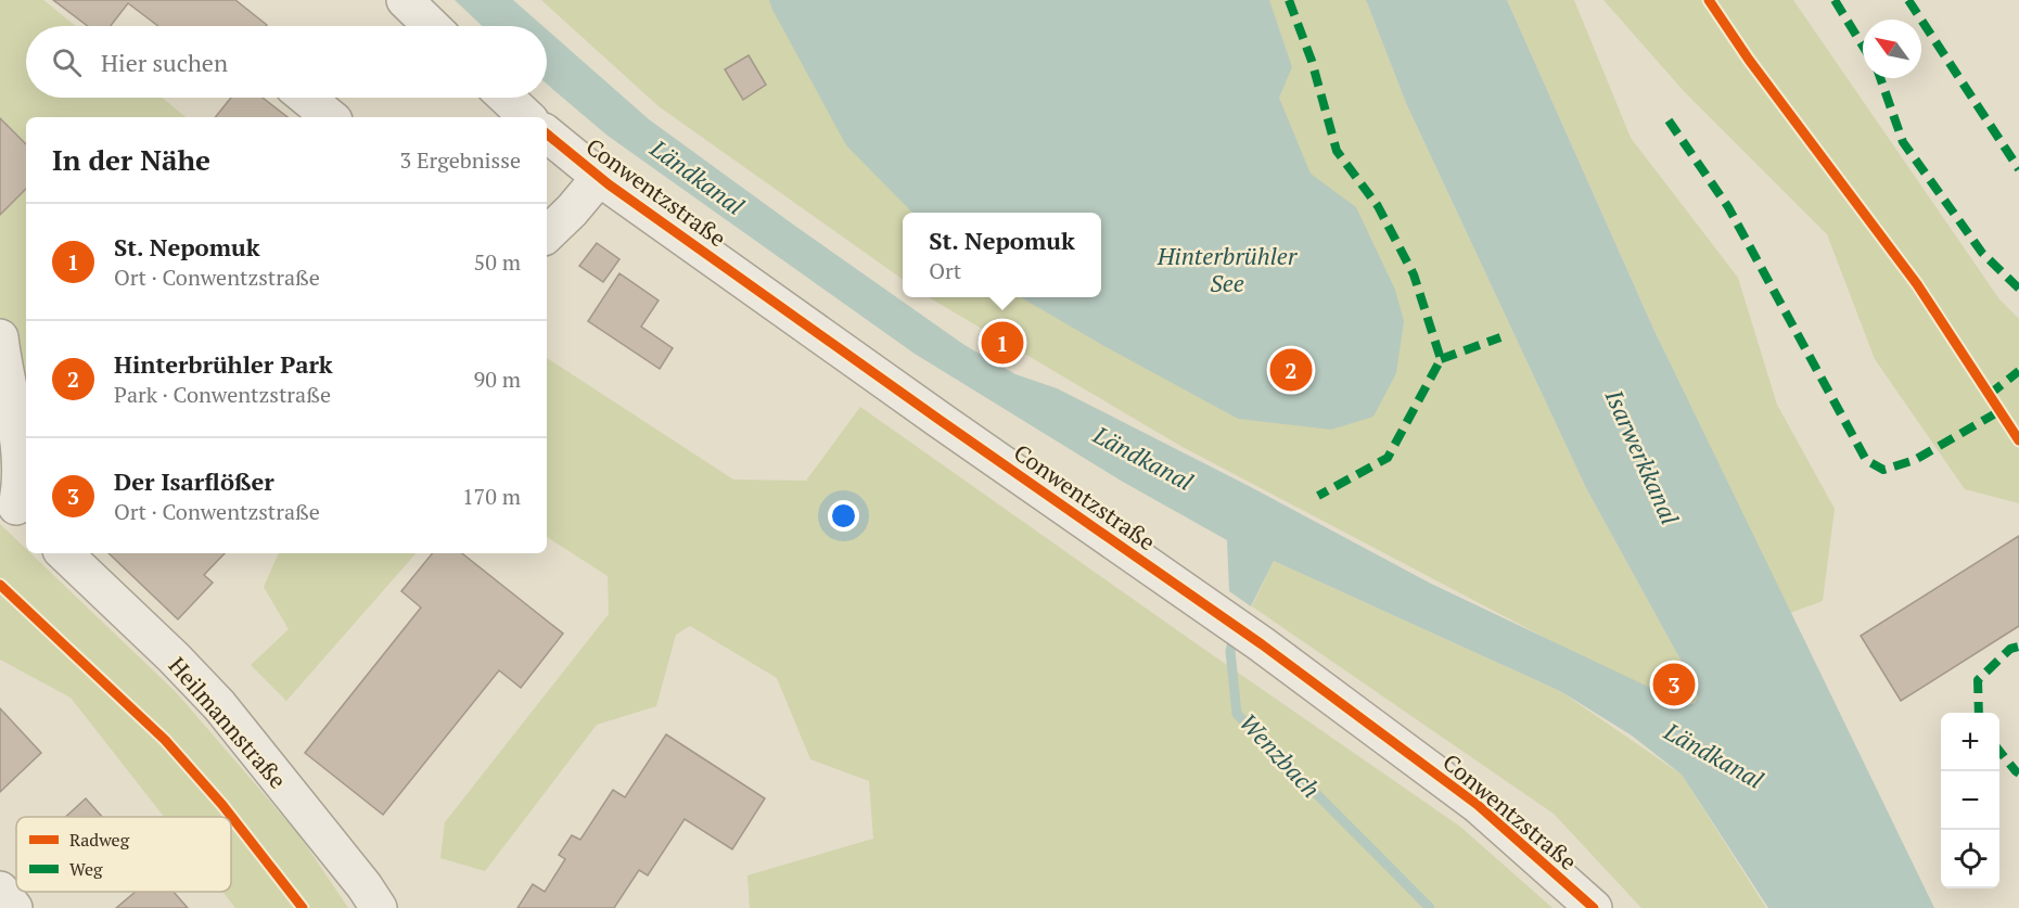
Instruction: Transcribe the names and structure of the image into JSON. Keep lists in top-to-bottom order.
{
  "streets": {
    "street": ["Conwentzstraße", "Heilmannstraße"]
  },
  "water": [
    "Ländkanal",
    "Hinterbrühler See",
    "Isarwerkkanal",
    "Wenzbach"
  ],
  "legend": ["Radweg", "Weg"],
  "north": "top left",
  "page": {
    "search": "Hier suchen",
    "heading": ["In der Nähe", "3 Ergebnisse"],
    "list": [
      {
        "mark": "1",
        "name": "St. Nepomuk",
        "note": "Ort · Conwentzstraße",
        "value": "50 m"
      },
      {
        "mark": "2",
        "name": "Hinterbrühler Park",
        "note": "Park · Conwentzstraße",
        "value": "90 m"
      },
      {
        "mark": "3",
        "name": "Der Isarflößer",
        "note": "Ort · Conwentzstraße",
        "value": "170 m"
      }
    ],
    "popup": ["St. Nepomuk", "Ort"],
    "pins": ["1", "2", "3"],
    "map_buttons": ["+", "−"]
  }
}
